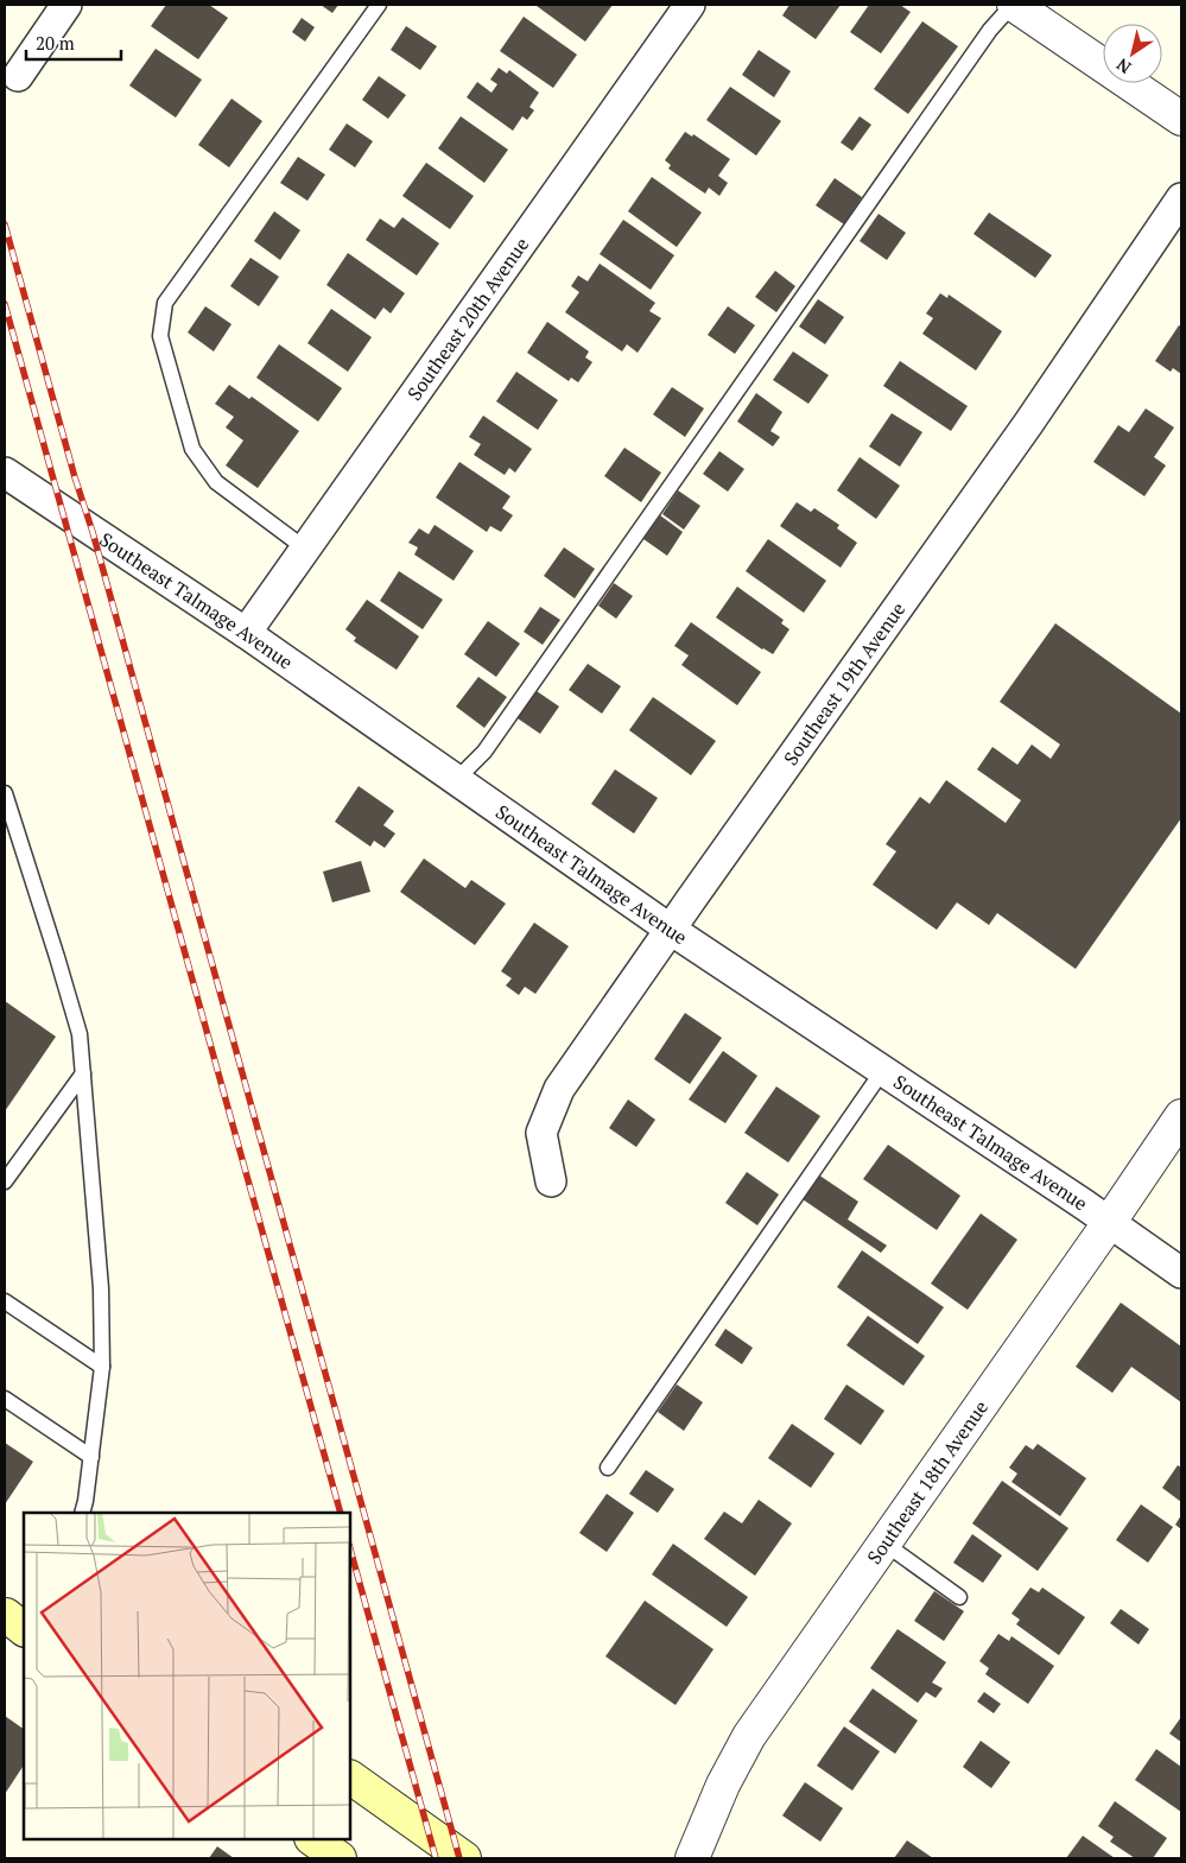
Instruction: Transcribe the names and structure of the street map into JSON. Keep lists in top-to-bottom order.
{
  "streets": {
    "street": [
      "Southeast 20th Avenue",
      "Southeast Talmage Avenue",
      "Southeast 19th Avenue",
      "Southeast 18th Avenue"
    ]
  },
  "crossings": [
    ["Southeast 20th Avenue", "Southeast Talmage Avenue"],
    ["Southeast Talmage Avenue", "Southeast 19th Avenue"],
    ["Southeast Talmage Avenue", "Southeast 18th Avenue"]
  ],
  "scale_bar": "20 m",
  "north": "bottom left"
}
